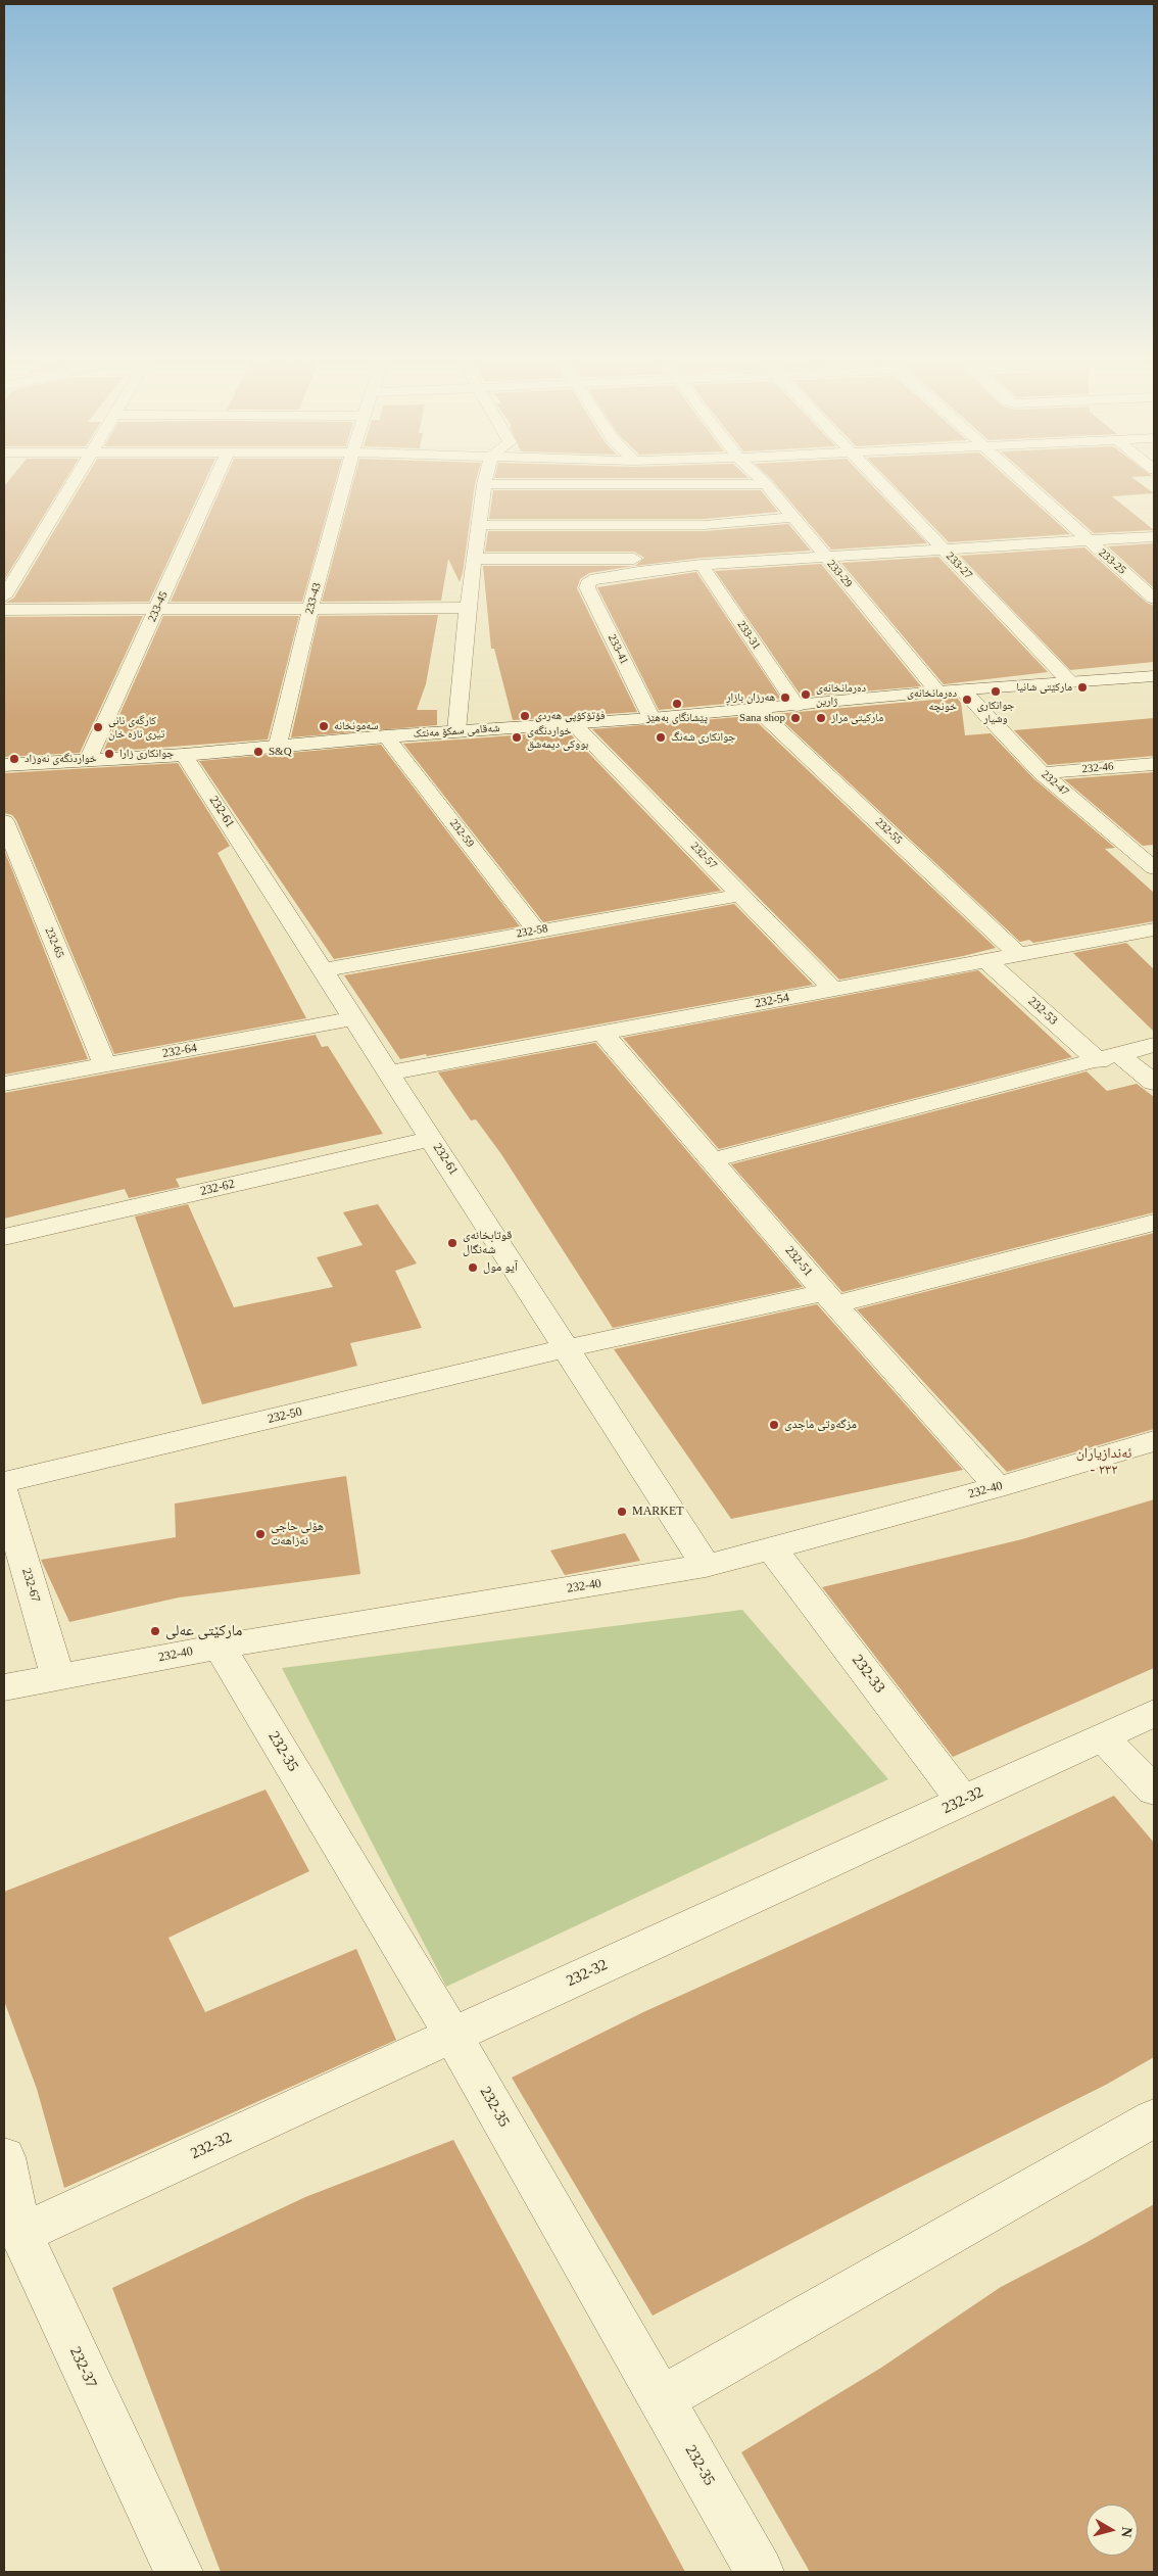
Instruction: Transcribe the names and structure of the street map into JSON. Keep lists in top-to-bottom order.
{
  "streets": {
    "street": [
      "233-25",
      "233-27",
      "233-29",
      "233-43",
      "233-45",
      "233-31",
      "233-41",
      "شەقامی سمکۆ مەنتک",
      "232-46",
      "232-47",
      "232-61",
      "232-55",
      "232-59",
      "232-57",
      "232-58",
      "232-65",
      "232-54",
      "232-53",
      "232-64",
      "232-62",
      "232-51",
      "232-50",
      "232-40",
      "232-67",
      "232-33",
      "232-35",
      "232-32",
      "232-37"
    ]
  },
  "crossings": [
    ["233-27", "شەقامی سمکۆ مەنتک"],
    ["233-29", "شەقامی سمکۆ مەنتک"],
    ["233-43", "شەقامی سمکۆ مەنتک"],
    ["233-45", "شەقامی سمکۆ مەنتک"],
    ["233-31", "233-41"],
    ["233-31", "شەقامی سمکۆ مەنتک"],
    ["233-41", "شەقامی سمکۆ مەنتک"],
    ["شەقامی سمکۆ مەنتک", "232-47"],
    ["شەقامی سمکۆ مەنتک", "232-61"],
    ["شەقامی سمکۆ مەنتک", "232-55"],
    ["شەقامی سمکۆ مەنتک", "232-59"],
    ["شەقامی سمکۆ مەنتک", "232-57"],
    ["232-46", "232-47"],
    ["232-61", "232-58"],
    ["232-61", "232-54"],
    ["232-61", "232-64"],
    ["232-61", "232-62"],
    ["232-61", "232-50"],
    ["232-61", "232-40"],
    ["232-55", "232-54"],
    ["232-59", "232-58"],
    ["232-57", "232-58"],
    ["232-57", "232-54"],
    ["232-65", "232-64"],
    ["232-54", "232-53"],
    ["232-54", "232-51"],
    ["232-51", "232-50"],
    ["232-51", "232-40"],
    ["232-40", "232-67"],
    ["232-40", "232-33"],
    ["232-40", "232-35"],
    ["232-33", "232-32"],
    ["232-35", "232-32"],
    ["232-32", "232-37"]
  ],
  "districts": ["ئەندازیاران - ٢٣٢"],
  "places": [
    "مارکێتی شانیا",
    "جوانکاری وشیار",
    "دەرمانخانەی ژارین",
    "هەرزان بازاڕ",
    "دەرمانخانەی خونچە",
    "پێشانگای بەهێز",
    "فۆتۆکۆپی هەردی",
    "Sana shop",
    "مارکیتی مراز",
    "سەمونخانە",
    "کارگەی نانی تیری نازە خان",
    "خواردنگەی بووکی دیمەشق",
    "جوانکاری شەنگ",
    "S&Q",
    "جوانکاری زارا",
    "خواردنگەی نەوزاد",
    "قوتابخانەی شەنگال",
    "آيو مول",
    "مزگەوتی ماجدی",
    "MARKET",
    "هۆلی حاجی نەزاهەت",
    "مارکێتی عەلی"
  ],
  "north": "right"
}
